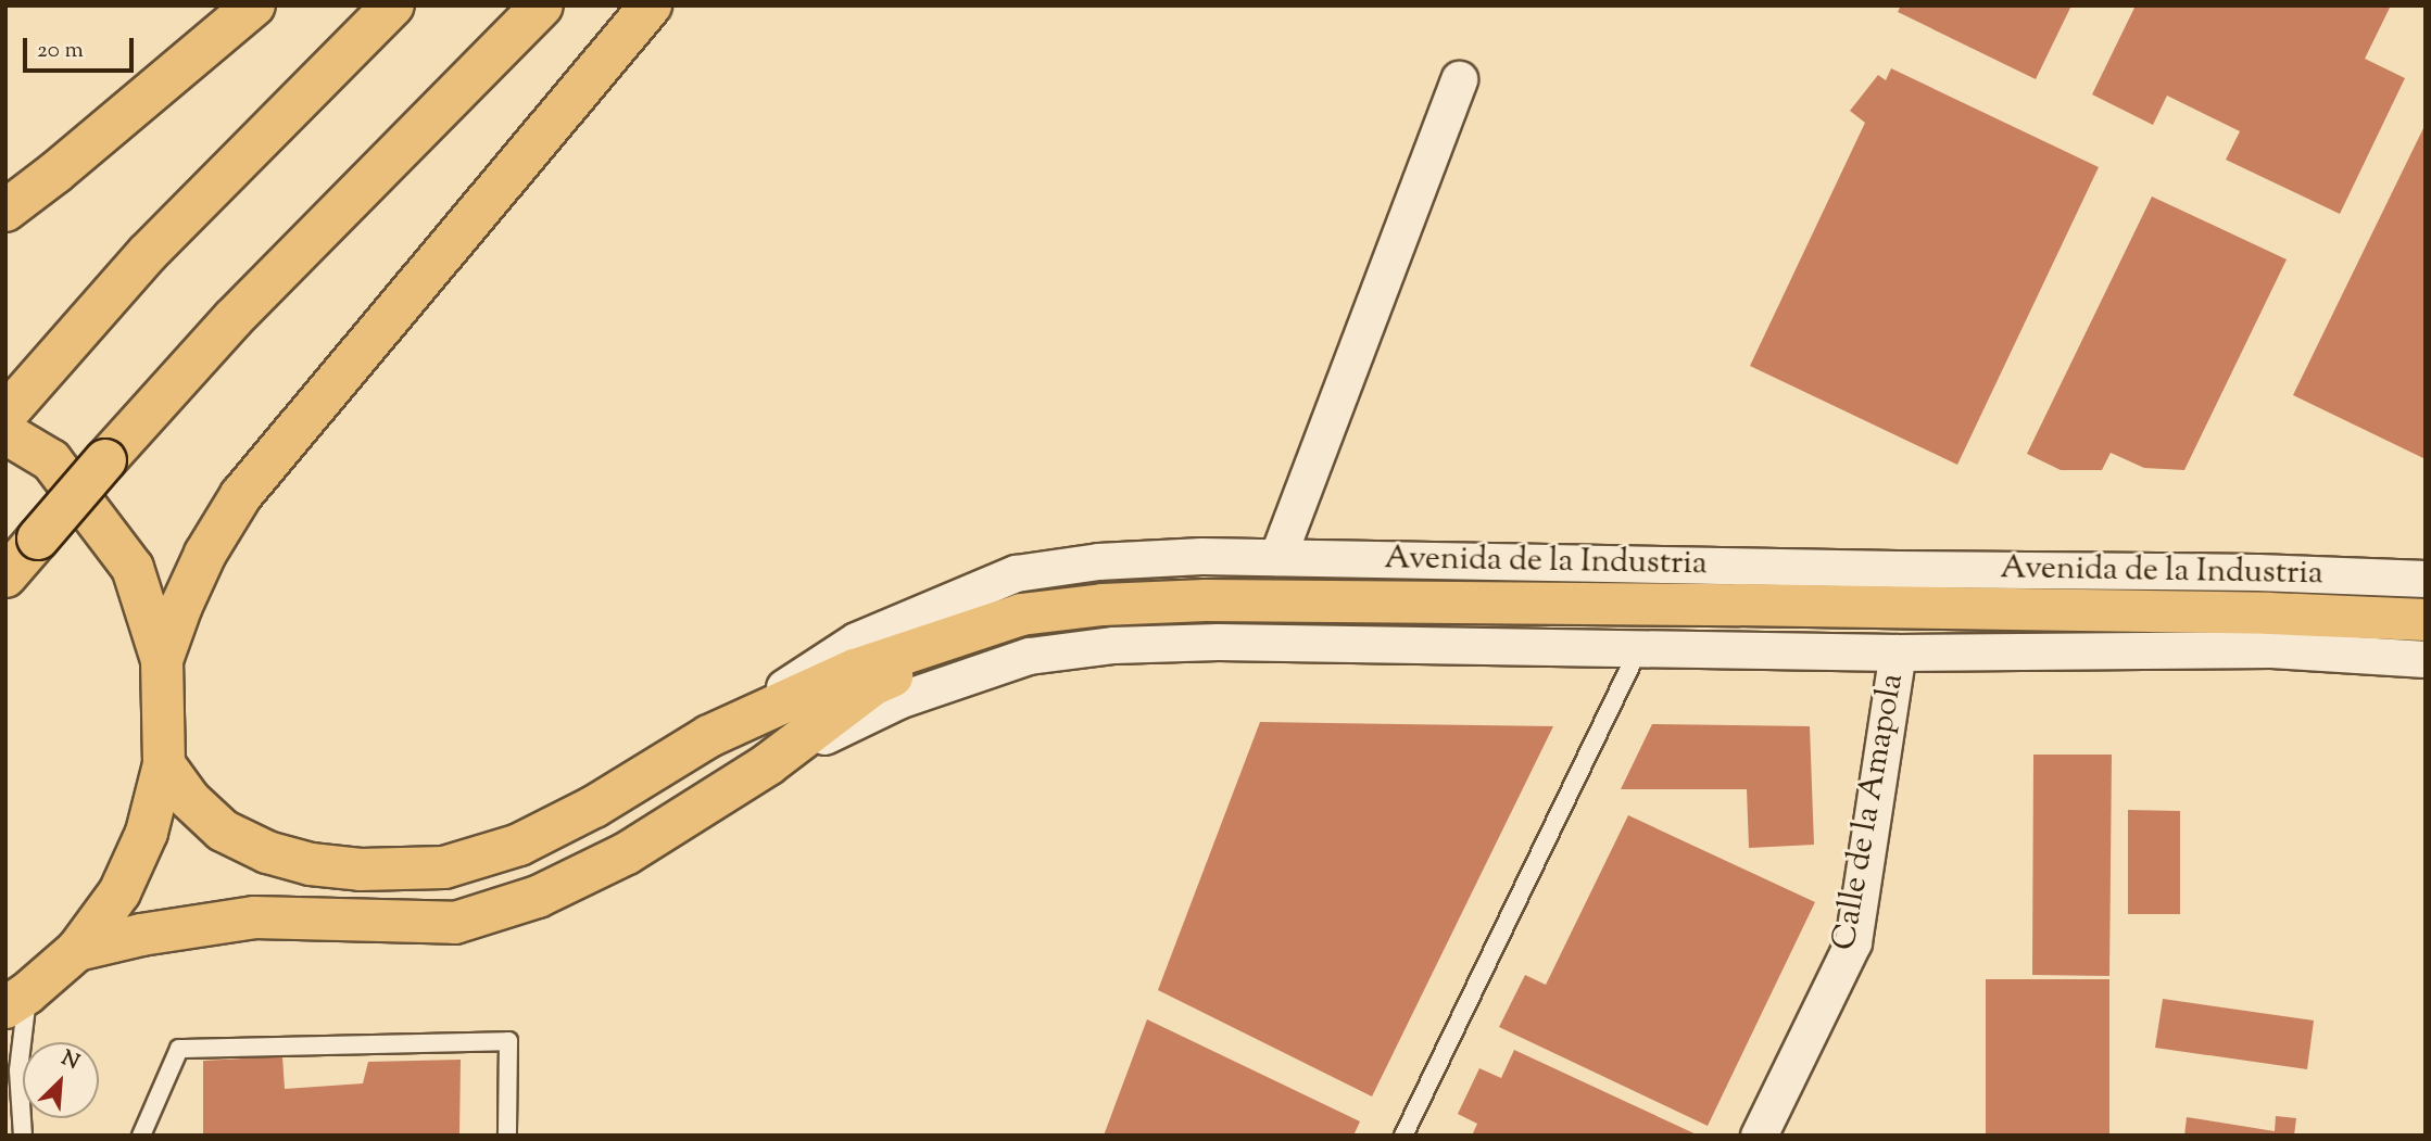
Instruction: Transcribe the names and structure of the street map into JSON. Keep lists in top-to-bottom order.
{
  "streets": {
    "main road": ["Avenida de la Industria"],
    "street": ["Calle de la Amapola"]
  },
  "scale_bar": "20 m",
  "north": "top right"
}
